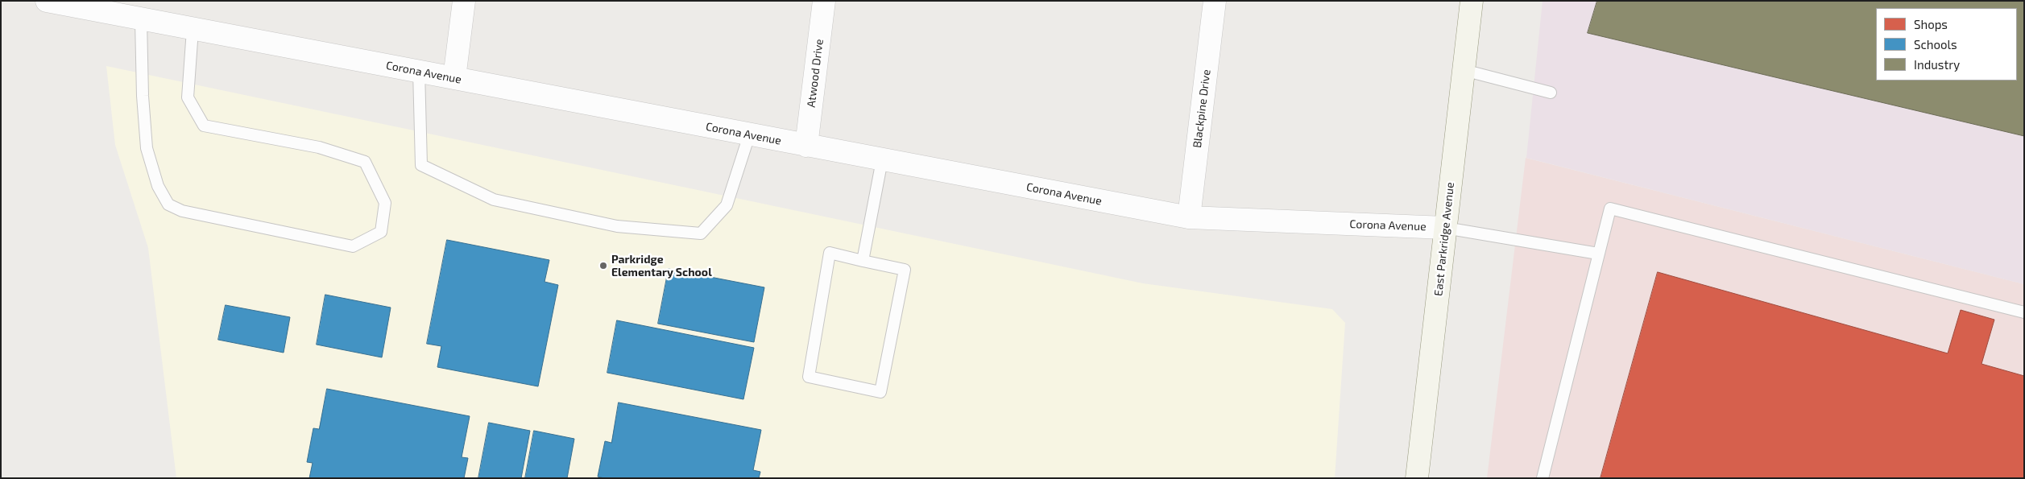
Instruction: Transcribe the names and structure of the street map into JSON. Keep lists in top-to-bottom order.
{
  "streets": {
    "main road": ["East Parkridge Avenue"],
    "street": ["Corona Avenue", "Atwood Drive", "Blackpine Drive"]
  },
  "crossings": [
    ["Corona Avenue", "Atwood Drive"],
    ["Corona Avenue", "Blackpine Drive"],
    ["Corona Avenue", "East Parkridge Avenue"]
  ],
  "places": ["Parkridge Elementary School"],
  "legend": ["Shops", "Schools", "Industry"]
}
